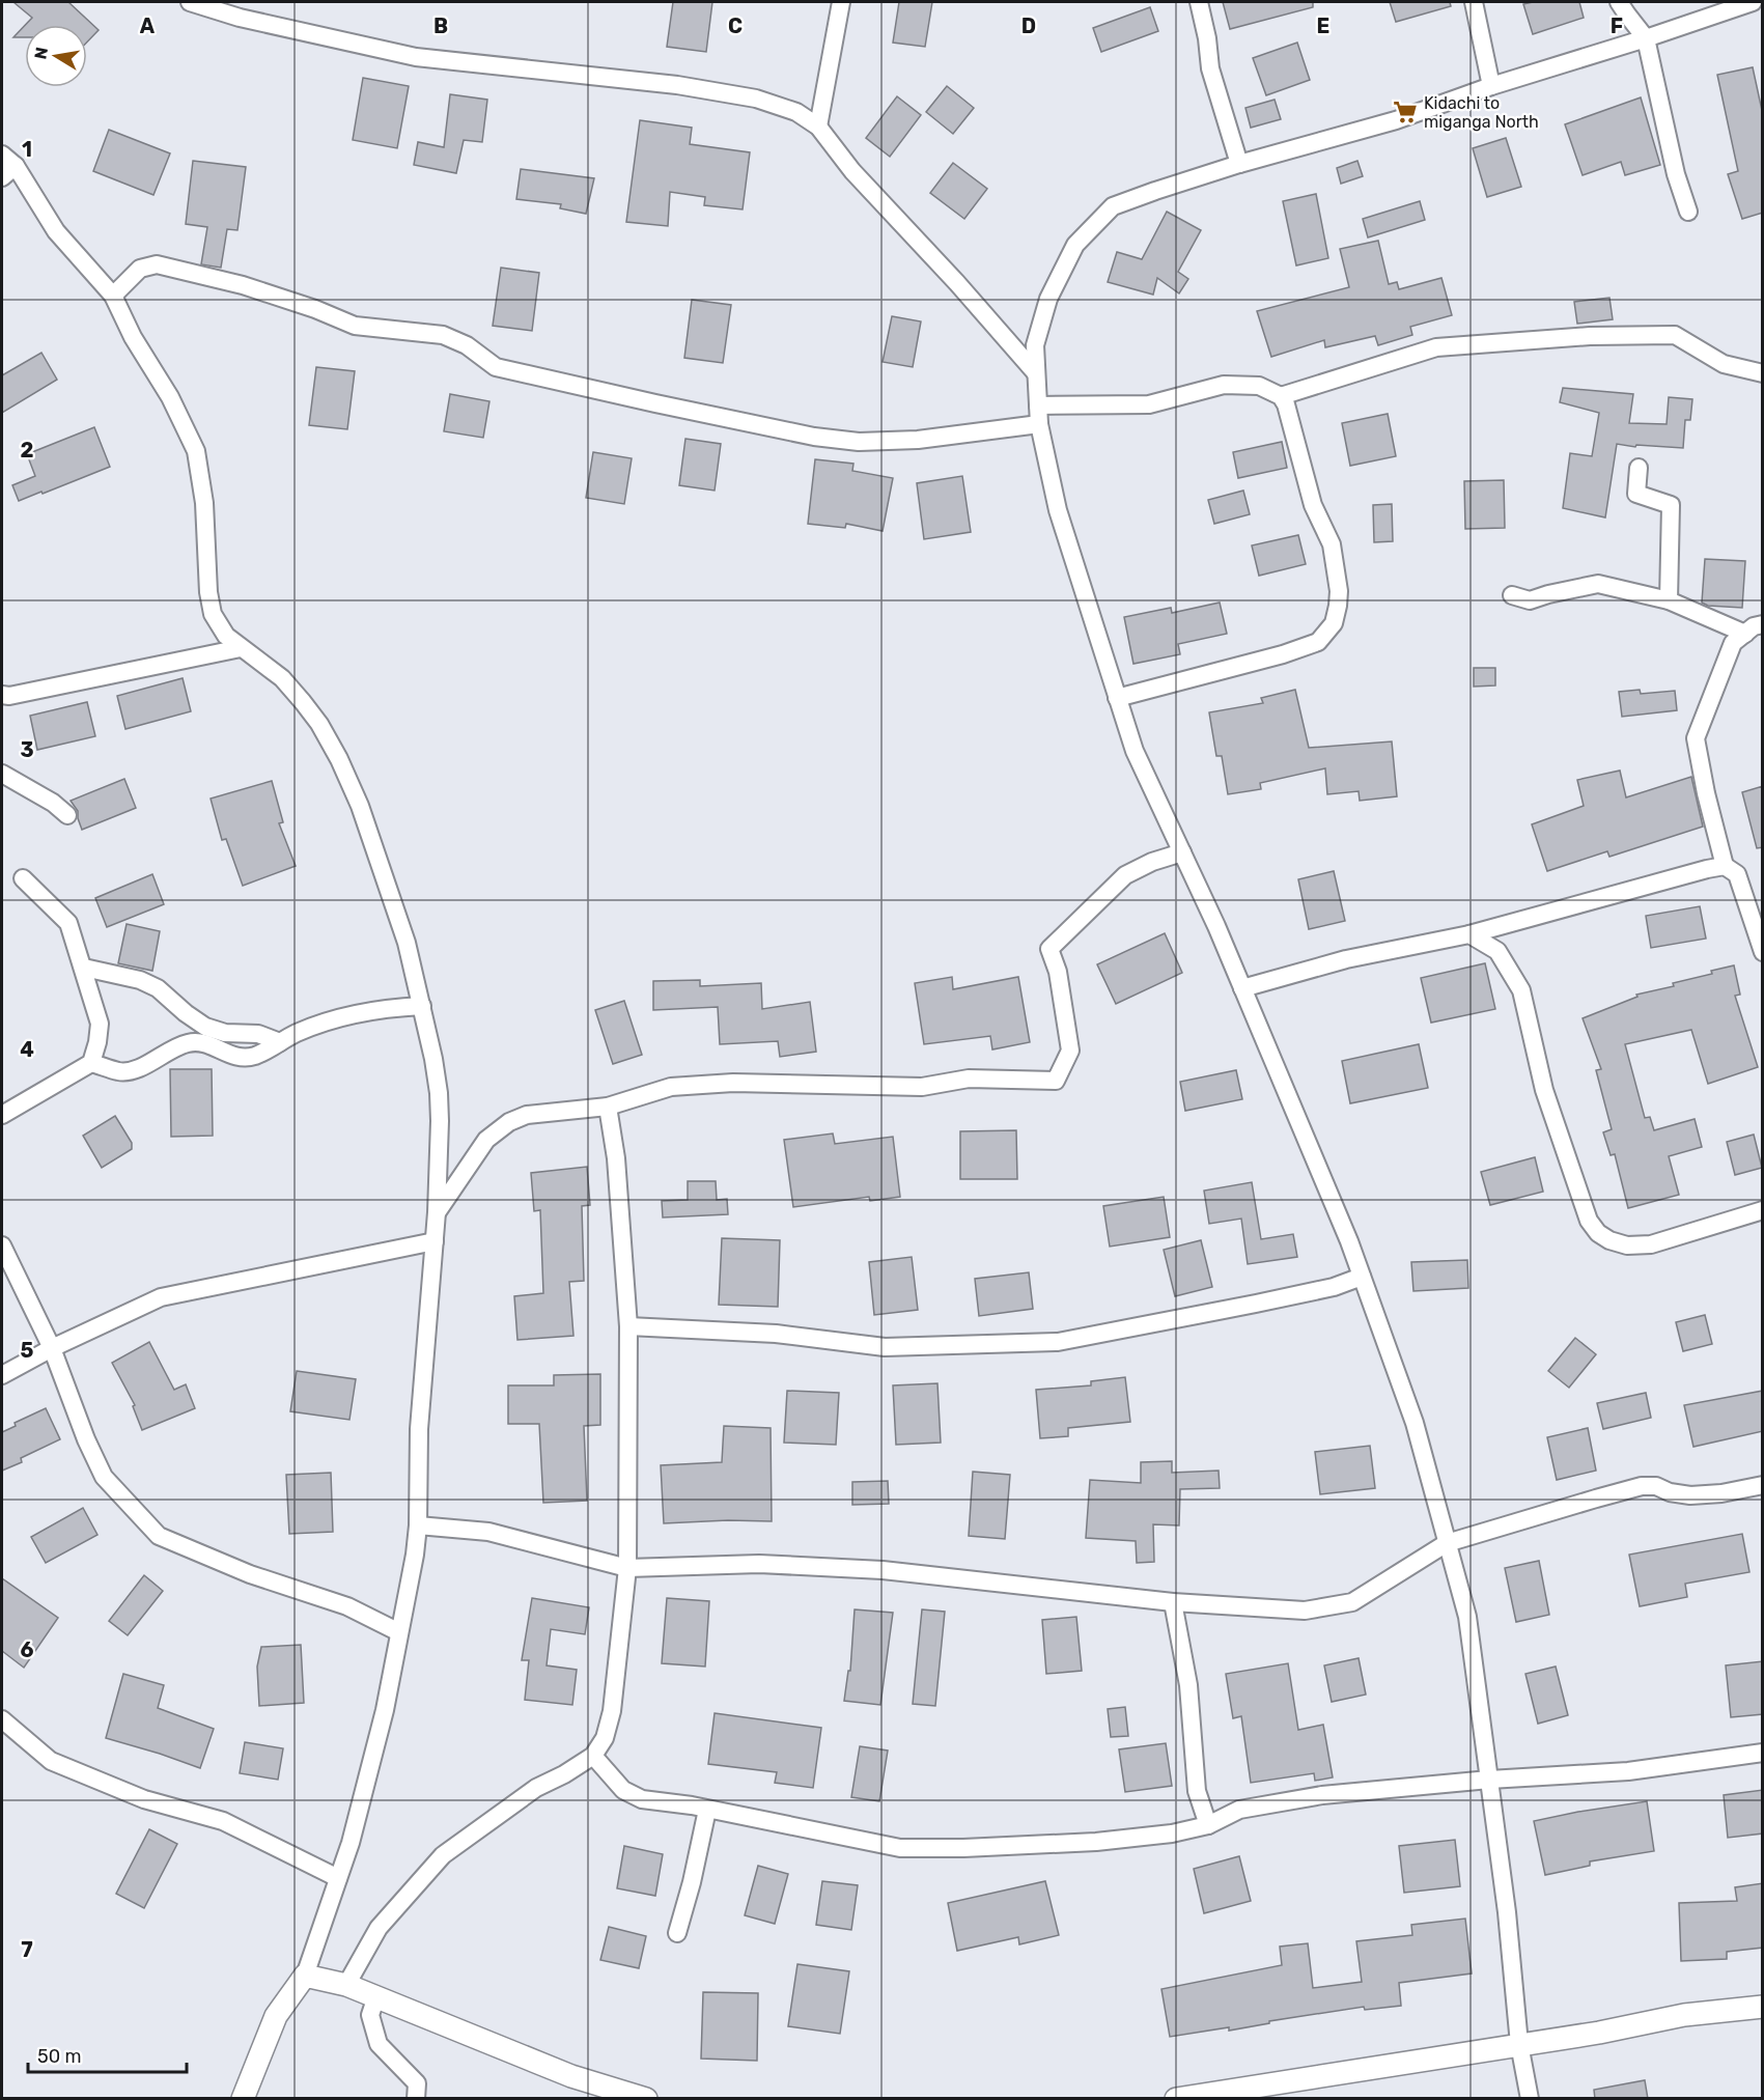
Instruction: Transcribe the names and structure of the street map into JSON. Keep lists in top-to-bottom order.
{
  "places": {
    "supermarket": ["Kidachi to miganga North"]
  },
  "scale_bar": "50 m",
  "north": "left",
  "grid": {
    "columns": [
      "A",
      "B",
      "C",
      "D",
      "E",
      "F"
    ],
    "rows": [
      "1",
      "2",
      "3",
      "4",
      "5",
      "6",
      "7"
    ]
  }
}
